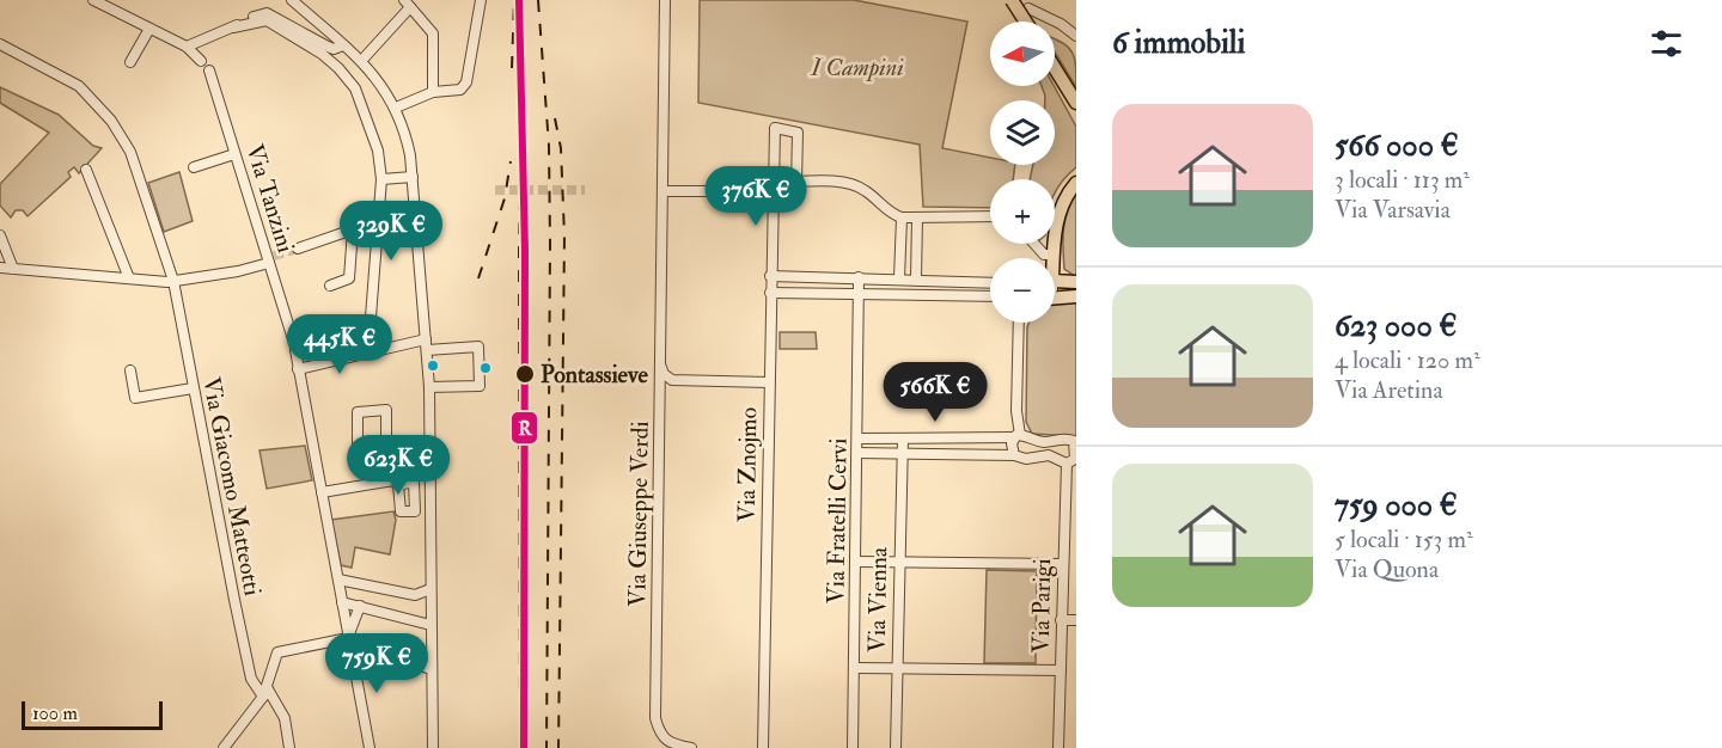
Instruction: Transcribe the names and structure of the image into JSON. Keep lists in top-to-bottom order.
{
  "streets": {
    "street": [
      "Via Tanzini",
      "Via Znojmo",
      "Via Giacomo Matteotti",
      "Via Giuseppe Verdi",
      "Via Fratelli Cervi",
      "Via Vienna",
      "Via Parigi"
    ]
  },
  "parks": ["I Campini"],
  "places": ["Pontassieve"],
  "lines": ["transit line R"],
  "scale_bar": "100 m",
  "north": "left",
  "page": {
    "heading": "6 immobili",
    "map_buttons": ["+", "−"],
    "list": [
      {
        "name": "566 000 €",
        "note": "3 locali · 113 m² · Via Varsavia"
      },
      {
        "name": "623 000 €",
        "note": "4 locali · 120 m² · Via Aretina"
      },
      {
        "name": "759 000 €",
        "note": "5 locali · 153 m² · Via Quona"
      }
    ],
    "price": [
      "376K €",
      "329K €",
      "445K €",
      "566K €",
      "623K €",
      "759K €"
    ],
    "scale": "100 m"
  }
}
